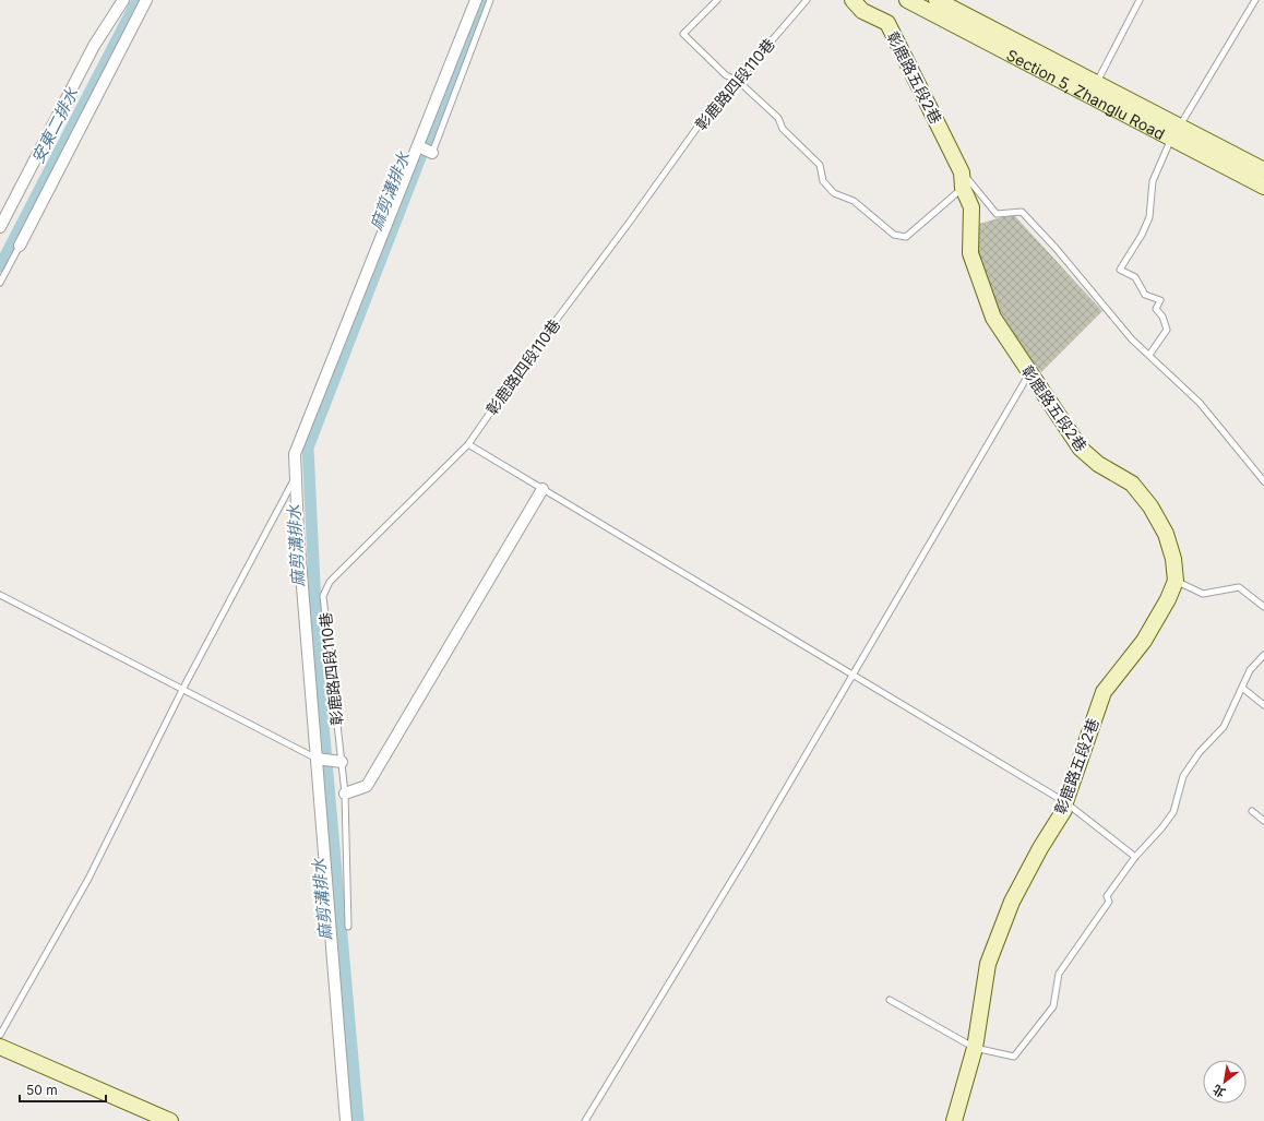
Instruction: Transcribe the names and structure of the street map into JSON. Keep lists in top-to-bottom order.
{
  "streets": {
    "street": ["彰鹿路五段2巷", "Section 5, Zhanglu Road"],
    "lane": ["彰鹿路四段110巷"]
  },
  "water": ["安東二排水", "麻剪溝排水"],
  "scale_bar": "50 m",
  "north": "bottom left"
}
